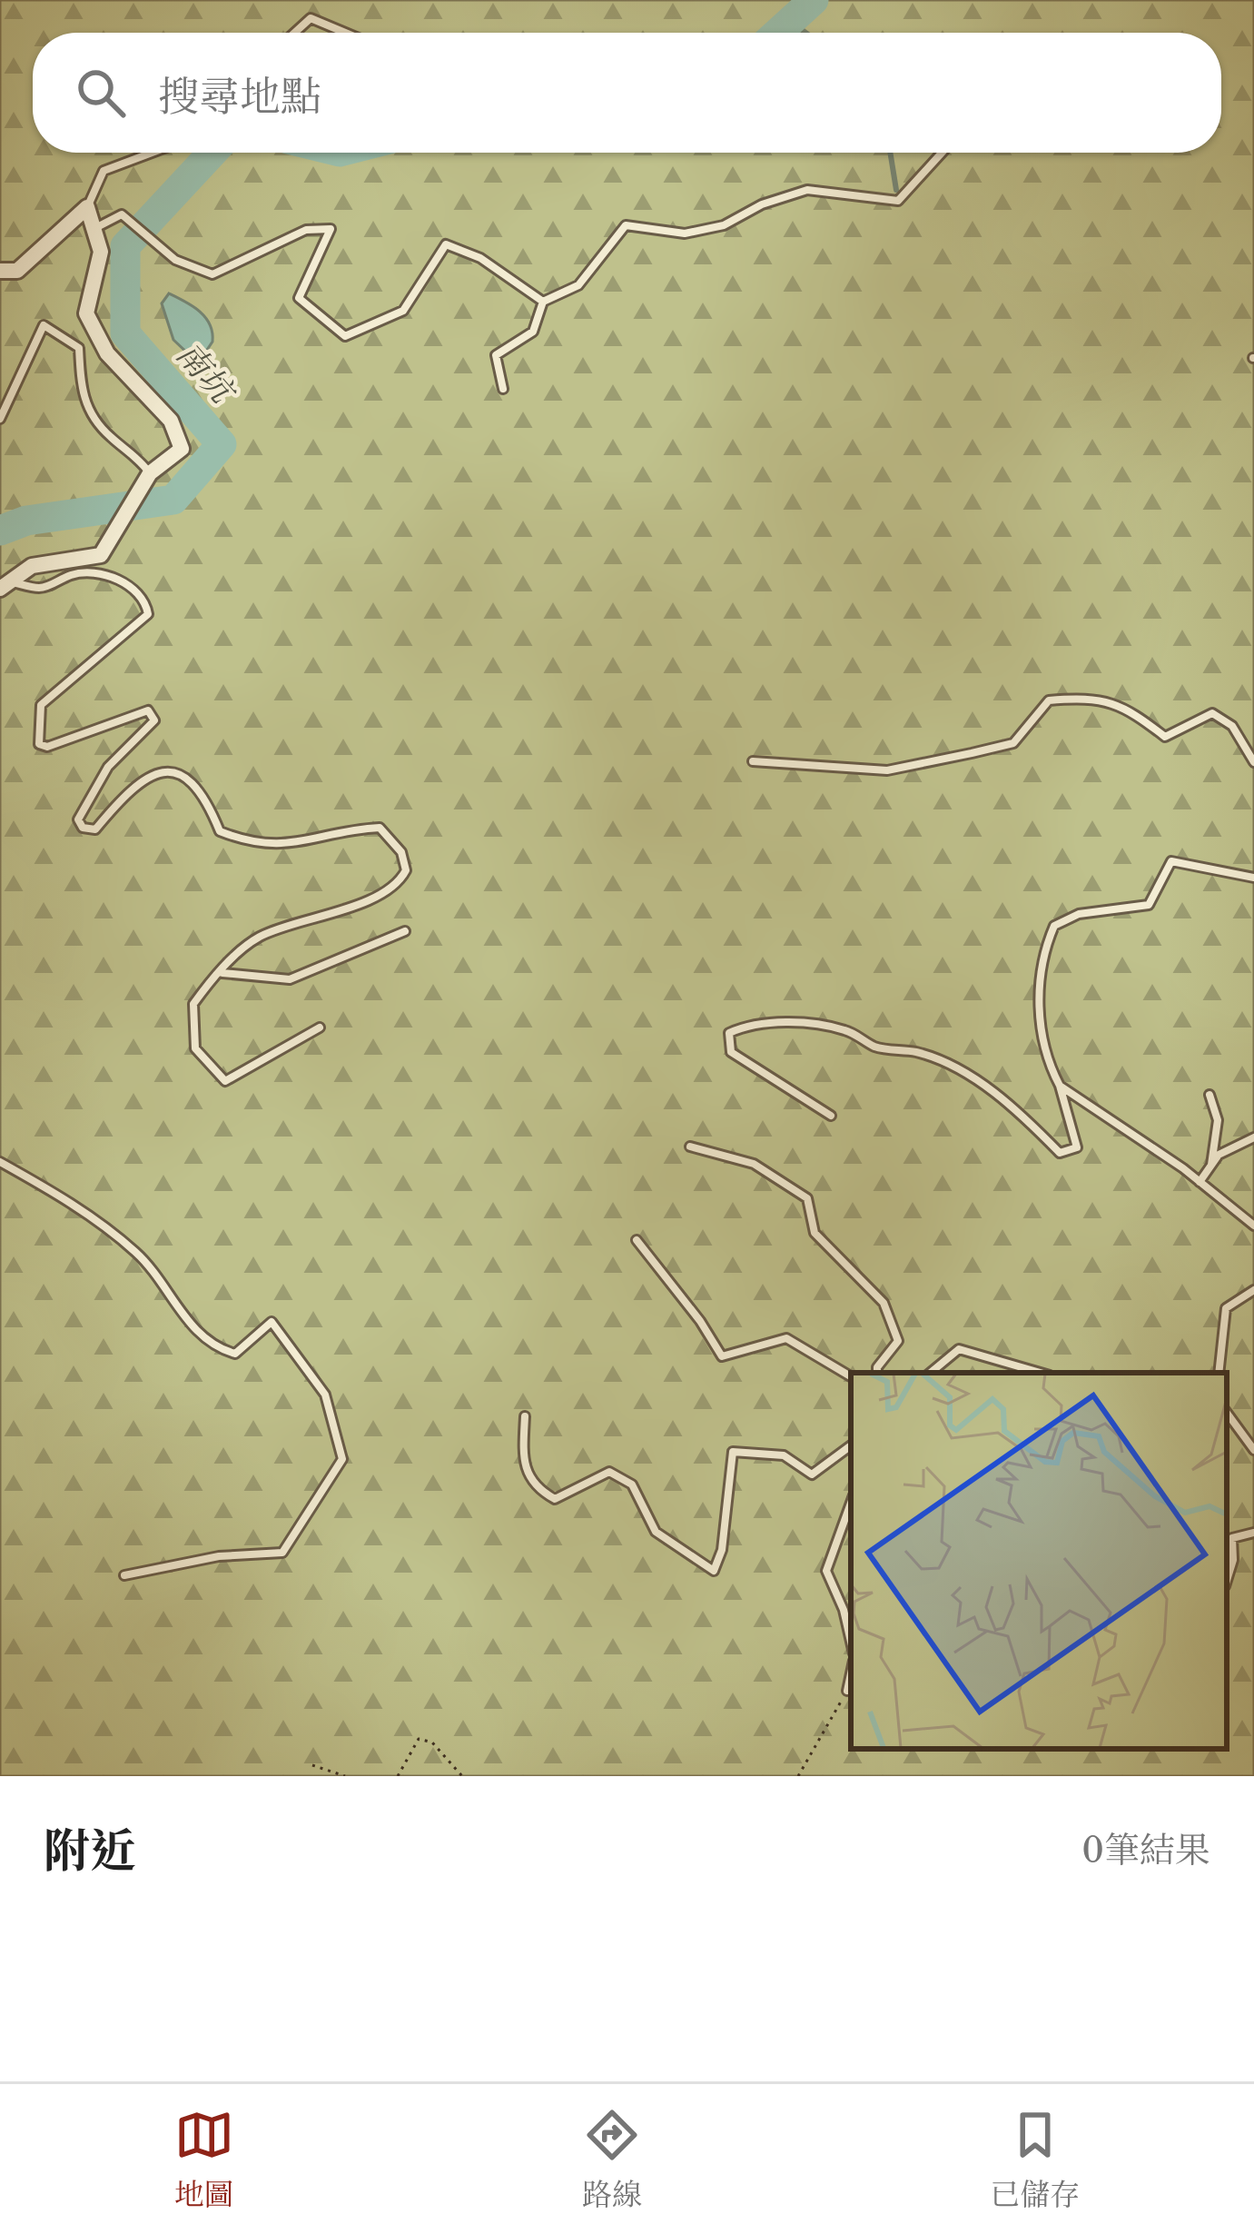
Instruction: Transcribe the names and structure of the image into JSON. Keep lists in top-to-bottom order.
{
  "water": ["南坑"],
  "page": {
    "search": "搜尋地點",
    "heading": ["附近", "0筆結果"],
    "nav": ["地圖", "路線", "已儲存"]
  }
}
